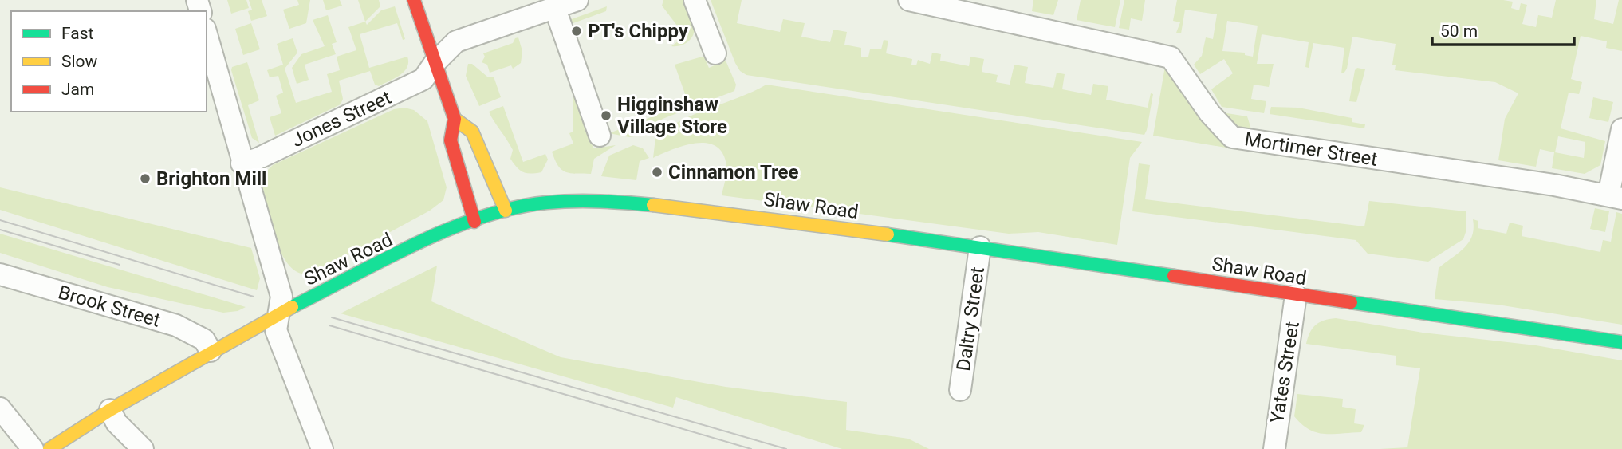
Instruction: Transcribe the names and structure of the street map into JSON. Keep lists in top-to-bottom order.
{
  "streets": {
    "main road": ["Shaw Road"],
    "street": [
      "Jones Street",
      "Mortimer Street",
      "Brook Street",
      "Daltry Street",
      "Yates Street"
    ]
  },
  "crossings": [
    ["Shaw Road", "Brook Street"],
    ["Shaw Road", "Daltry Street"],
    ["Shaw Road", "Yates Street"]
  ],
  "places": [
    "PT's Chippy",
    "Higginshaw Village Store",
    "Cinnamon Tree",
    "Brighton Mill"
  ],
  "legend": ["Fast", "Slow", "Jam"],
  "scale_bar": "50 m"
}
